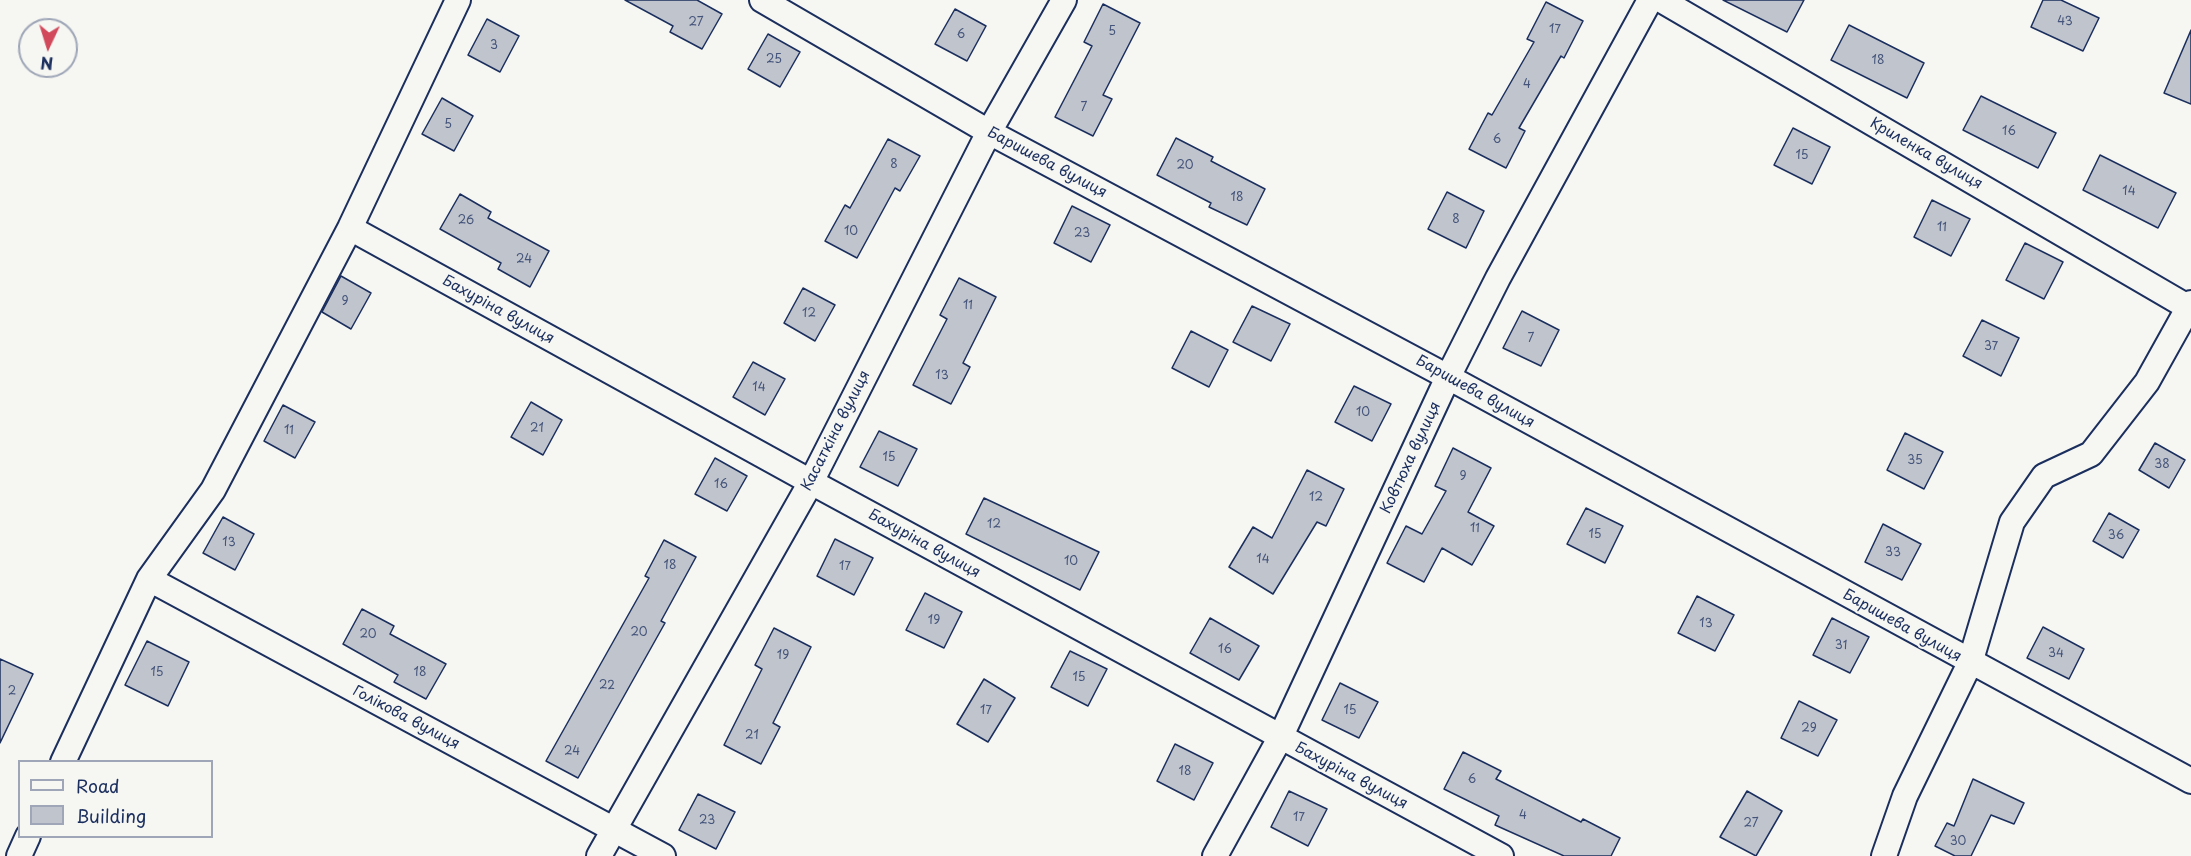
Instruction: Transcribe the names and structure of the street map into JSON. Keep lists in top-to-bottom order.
{
  "streets": {
    "street": [
      "Криленка вулиця",
      "Баришева вулиця",
      "Бахуріна вулиця",
      "Касаткіна вулиця",
      "Ковтюха вулиця",
      "Голікова вулиця"
    ]
  },
  "crossings": [
    ["Баришева вулиця", "Касаткіна вулиця"],
    ["Баришева вулиця", "Ковтюха вулиця"],
    ["Бахуріна вулиця", "Касаткіна вулиця"],
    ["Бахуріна вулиця", "Ковтюха вулиця"],
    ["Касаткіна вулиця", "Голікова вулиця"]
  ],
  "house_numbers": [
    "43",
    "27",
    "17",
    "5",
    "6",
    "3",
    "25",
    "18",
    "4",
    "7",
    "5",
    "16",
    "6",
    "15",
    "8",
    "20",
    "14",
    "18",
    "8",
    "26",
    "11",
    "10",
    "23",
    "24",
    "9",
    "11",
    "12",
    "7",
    "37",
    "13",
    "14",
    "10",
    "21",
    "11",
    "15",
    "35",
    "38",
    "9",
    "16",
    "12",
    "12",
    "11",
    "15",
    "36",
    "13",
    "33",
    "14",
    "10",
    "18",
    "17",
    "19",
    "13",
    "20",
    "20",
    "31",
    "16",
    "34",
    "19",
    "15",
    "18",
    "15",
    "22",
    "2",
    "17",
    "15",
    "29",
    "21",
    "24",
    "18",
    "6",
    "4",
    "17",
    "23",
    "27",
    "30"
  ],
  "legend": ["Road", "Building"],
  "north": "bottom"
}
